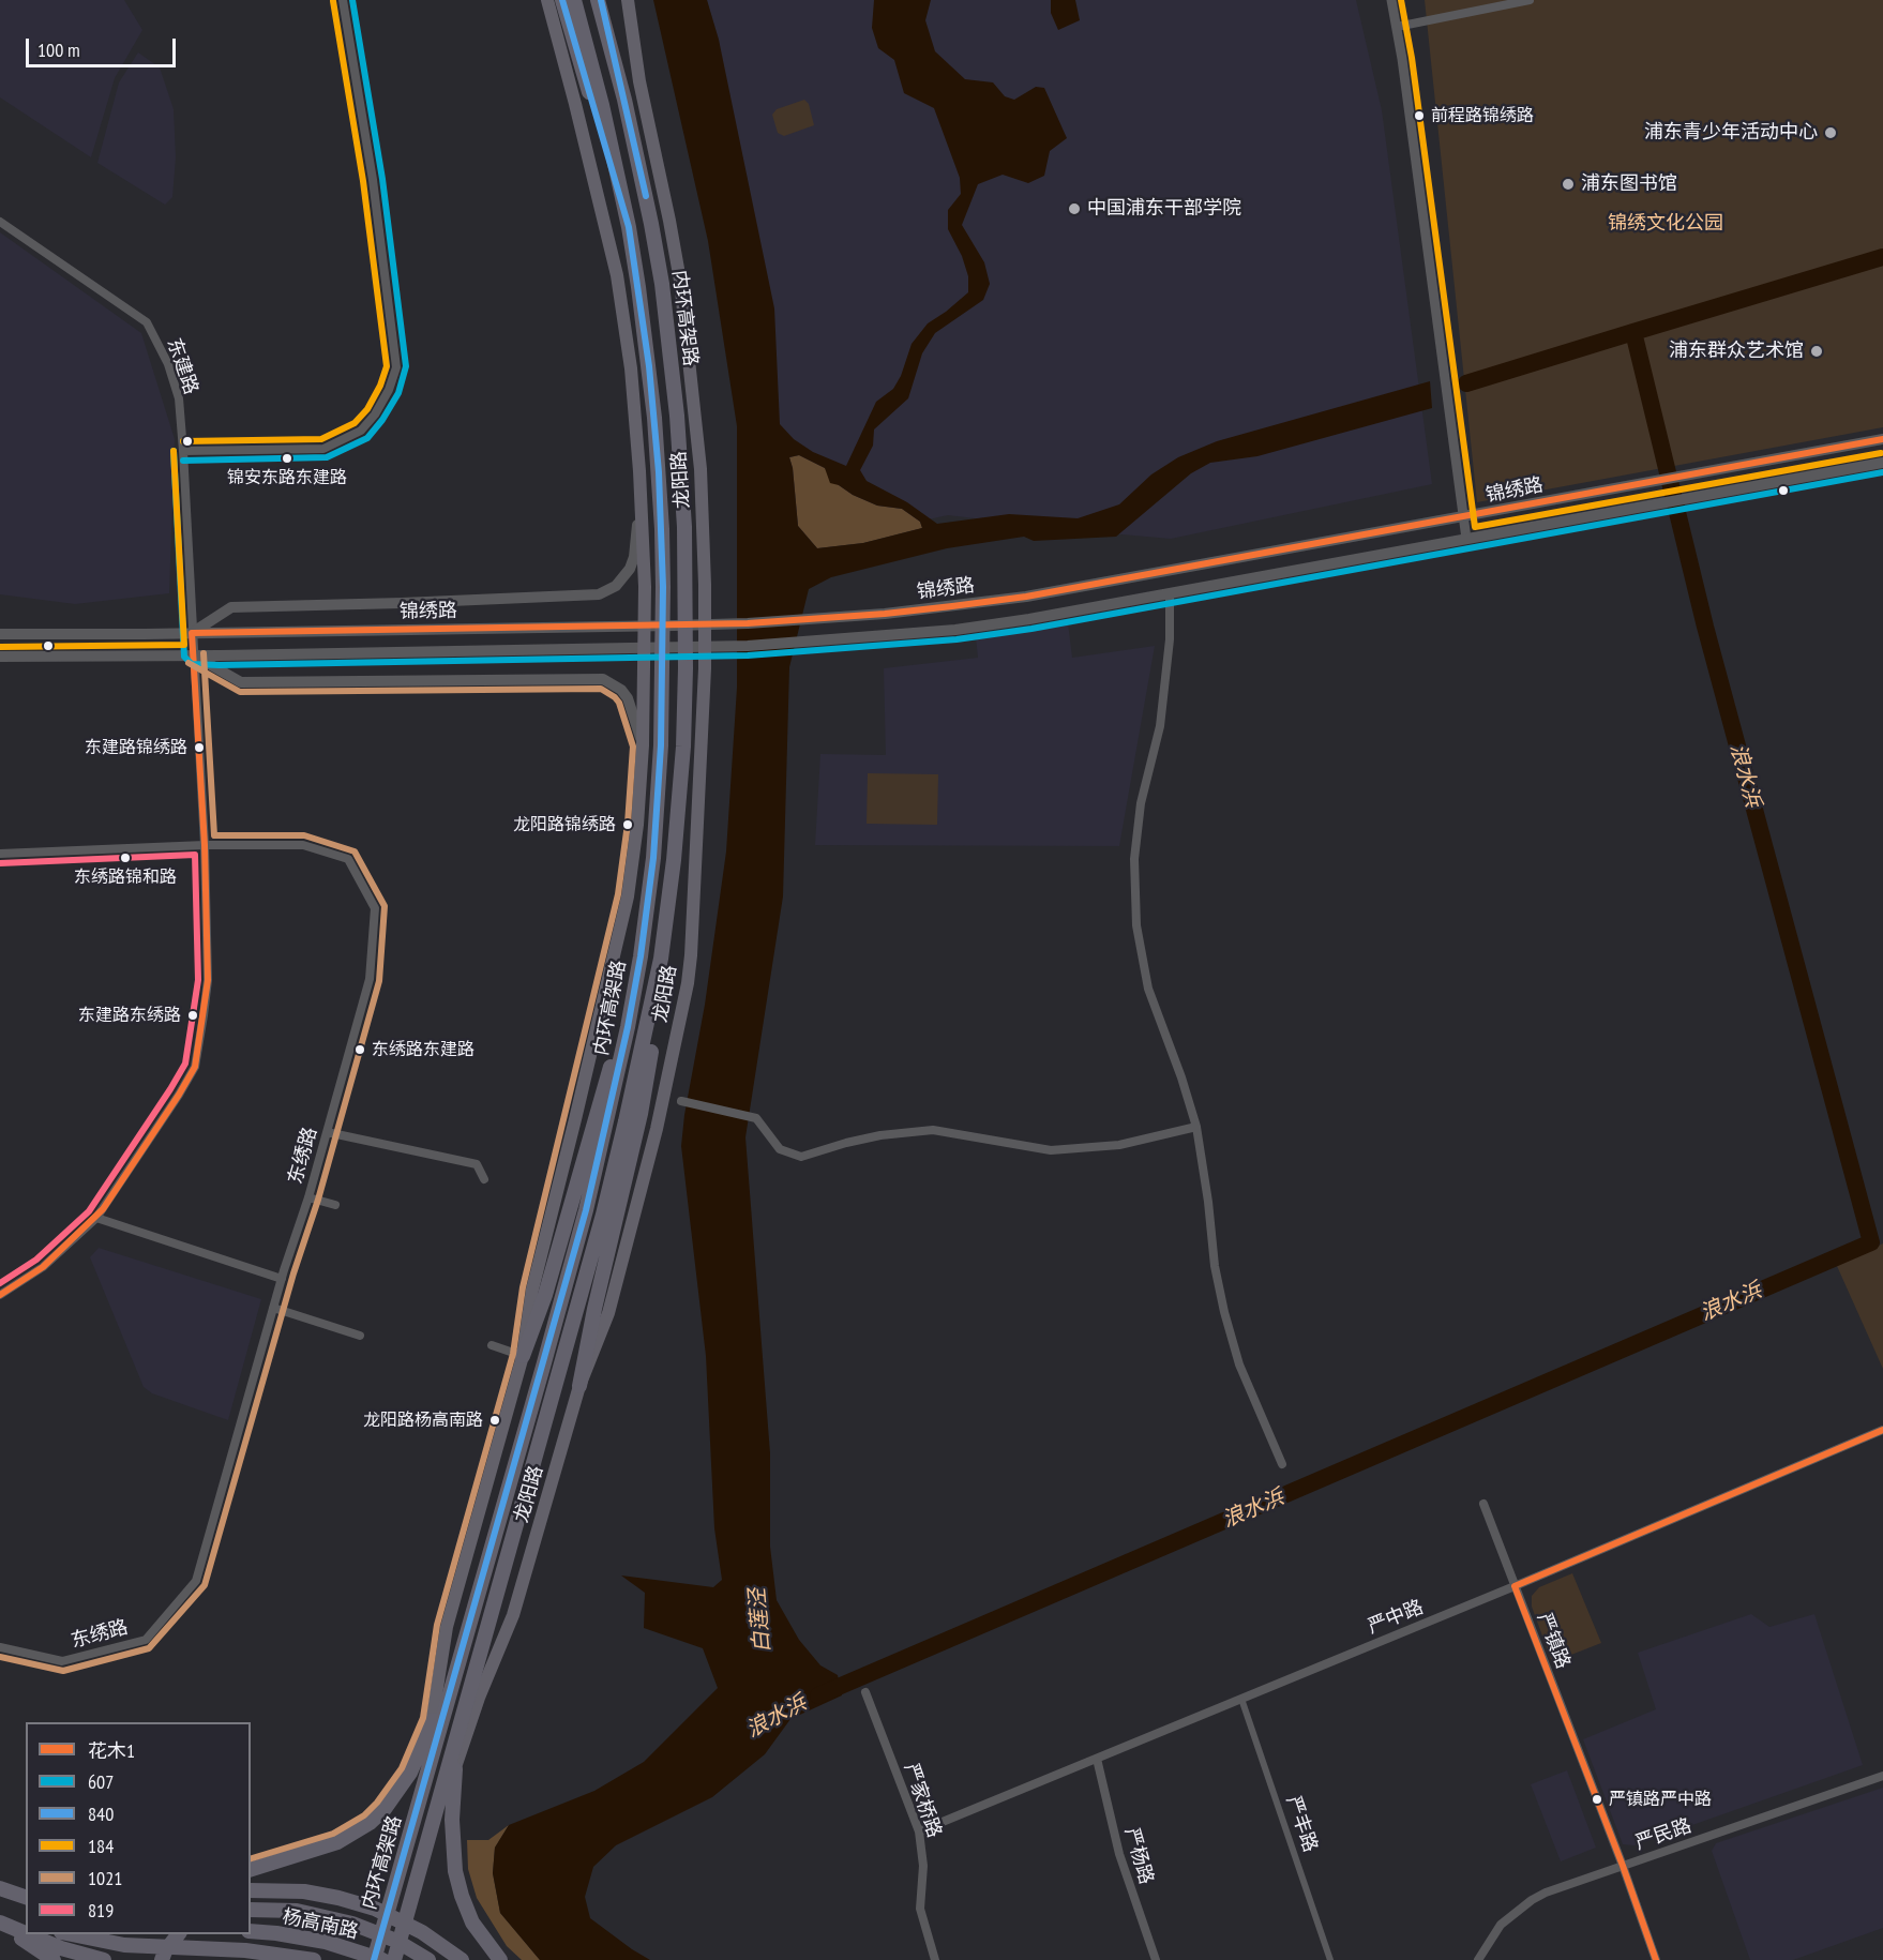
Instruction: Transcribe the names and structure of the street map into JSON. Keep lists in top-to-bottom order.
{
  "streets": {
    "highway": ["内环高架路", "杨高南路"],
    "main road": ["龙阳路", "锦绣路"],
    "street": [
      "东建路",
      "东绣路",
      "严中路",
      "严镇路",
      "严家桥路",
      "严丰路",
      "严民路",
      "严杨路"
    ]
  },
  "crossings": [
    ["东建路", "锦绣路"],
    ["东建路", "东绣路"],
    ["严中路", "严镇路"],
    ["严中路", "严家桥路"],
    ["严中路", "严丰路"],
    ["严中路", "严杨路"],
    ["严镇路", "严民路"]
  ],
  "water": ["浪水浜", "白莲泾"],
  "parks": ["锦绣文化公园"],
  "places": [
    "前程路锦绣路",
    "浦东青少年活动中心",
    "浦东图书馆",
    "中国浦东干部学院",
    "浦东群众艺术馆",
    "锦安东路东建路",
    "东建路锦绣路",
    "龙阳路锦绣路",
    "东绣路锦和路",
    "东建路东绣路",
    "东绣路东建路",
    "龙阳路杨高南路",
    "严镇路严中路"
  ],
  "lines": [
    "transit line 607",
    "transit line 840",
    "transit line 184",
    "transit line 花木1",
    "transit line 1021",
    "transit line 819"
  ],
  "legend": [
    "花木1",
    "607",
    "840",
    "184",
    "1021",
    "819"
  ],
  "scale_bar": "100 m"
}
